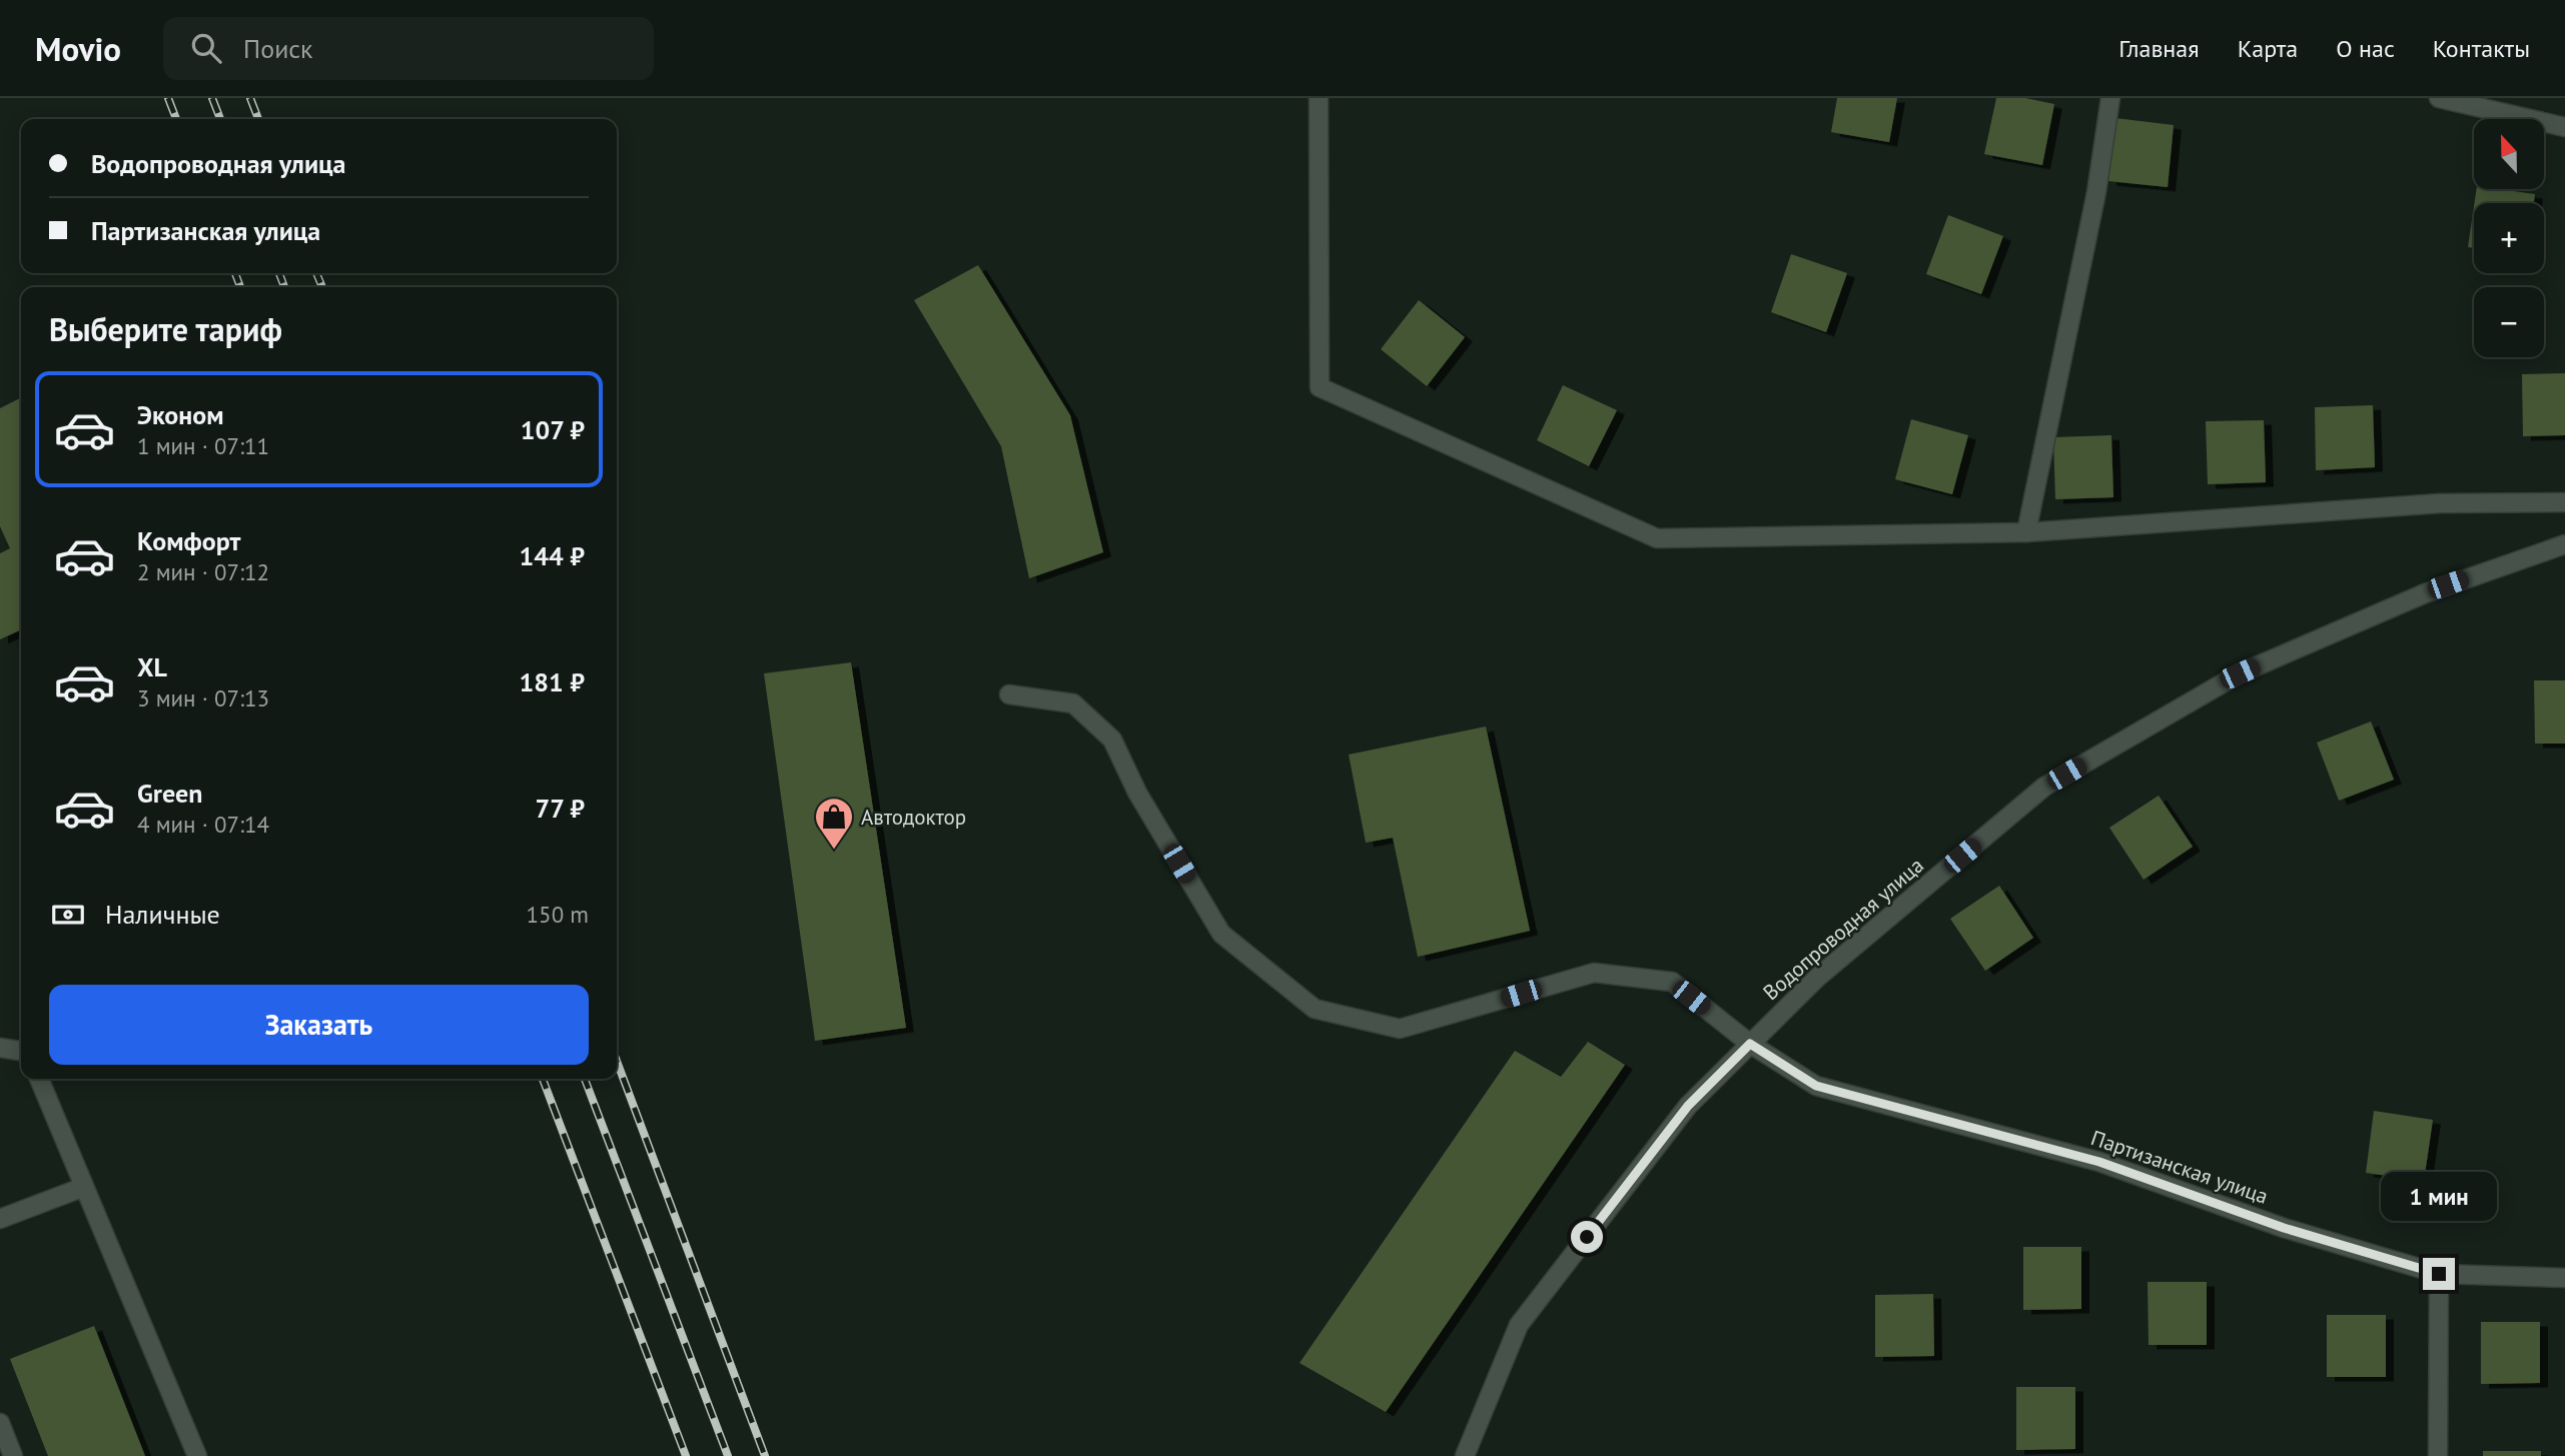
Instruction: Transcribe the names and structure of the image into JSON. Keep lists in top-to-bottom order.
{
  "streets": {
    "street": ["Водопроводная улица", "Партизанская улица"]
  },
  "crossings": [
    ["Водопроводная улица", "Партизанская улица"]
  ],
  "places": {
    "shop": ["Автодоктор"]
  },
  "north": "top",
  "page": {
    "header": "Movio",
    "search": "Поиск",
    "nav": [
      "Главная",
      "Карта",
      "О нас",
      "Контакты"
    ],
    "map_buttons": ["+", "−"],
    "banner": ["Водопроводная улица", "Партизанская улица"],
    "heading": "Выберите тариф",
    "list": [
      {
        "name": "Эконом",
        "note": "1 мин · 07:11",
        "value": "107 ₽"
      },
      {
        "name": "Комфорт",
        "note": "2 мин · 07:12",
        "value": "144 ₽"
      },
      {
        "name": "XL",
        "note": "3 мин · 07:13",
        "value": "181 ₽"
      },
      {
        "name": "Green",
        "note": "4 мин · 07:14",
        "value": "77 ₽"
      }
    ],
    "pay": ["Наличные", "150 m"],
    "buttons": "Заказать",
    "bubble": "1 мин"
  }
}
